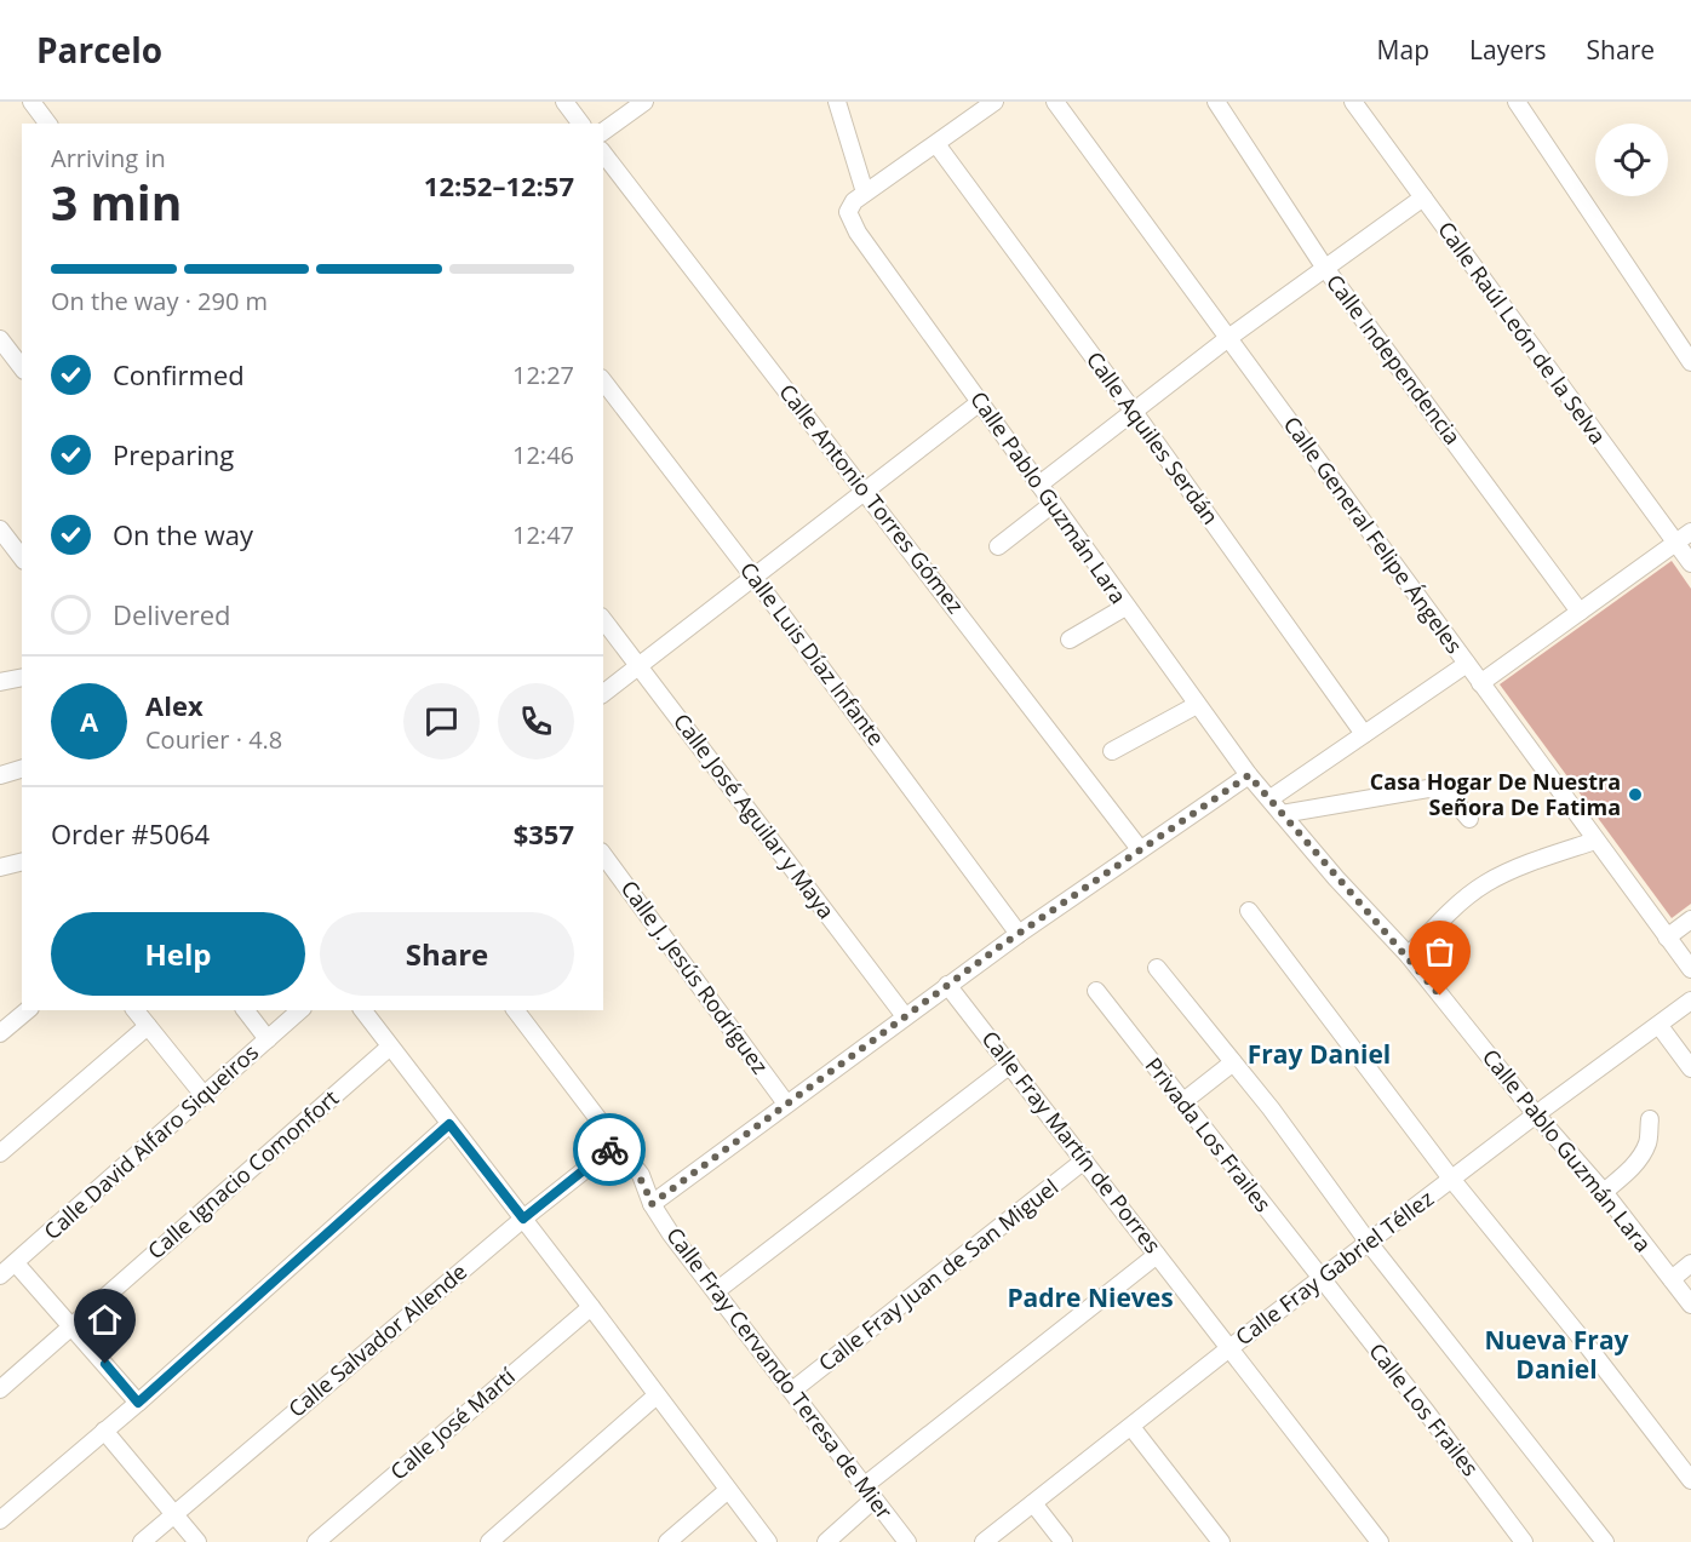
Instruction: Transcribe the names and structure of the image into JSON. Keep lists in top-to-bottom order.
{
  "streets": {
    "street": [
      "Calle Raúl León de la Selva",
      "Calle Independencia",
      "Calle Aquiles Serdán",
      "Calle Pablo Guzmán Lara",
      "Calle Antonio Torres Gómez",
      "Calle General Felipe Ángeles",
      "Calle Luis Díaz Infante",
      "Calle José Aguilar y Maya",
      "Calle J. Jesús Rodríguez",
      "Privada Los Frailes",
      "Calle David Alfaro Siqueiros",
      "Calle Fray Martín de Porres",
      "Calle Ignacio Comonfort",
      "Calle Fray Gabriel Téllez",
      "Calle Fray Juan de San Miguel",
      "Calle Salvador Allende",
      "Calle Fray Cervando Teresa de Mier",
      "Calle Los Frailes",
      "Calle José Martí"
    ]
  },
  "crossings": [
    ["Calle Pablo Guzmán Lara", "Calle Fray Gabriel Téllez"],
    ["Privada Los Frailes", "Calle Fray Gabriel Téllez"],
    ["Privada Los Frailes", "Calle Los Frailes"],
    ["Calle Fray Martín de Porres", "Calle Fray Gabriel Téllez"],
    ["Calle Fray Martín de Porres", "Calle Fray Juan de San Miguel"],
    ["Calle Fray Gabriel Téllez", "Calle Los Frailes"],
    ["Calle Fray Juan de San Miguel", "Calle Fray Cervando Teresa de Mier"],
    ["Calle Salvador Allende", "Calle Fray Cervando Teresa de Mier"]
  ],
  "districts": ["Fray Daniel", "Padre Nieves", "Nueva Fray Daniel"],
  "places": ["Casa Hogar De Nuestra Señora De Fatima"],
  "page": {
    "header": "Parcelo",
    "nav": ["Map", "Layers", "Share"],
    "heading": ["3 min", "Arriving in", "12:52–12:57"],
    "panel": [
      "Alex",
      "Courier · 4.8",
      "Order #5064",
      "$357"
    ],
    "bar": "On the way · 290 m",
    "list": [
      ["Confirmed", "12:27"],
      ["Preparing", "12:46"],
      ["On the way", "12:47"],
      "Delivered"
    ],
    "round": "A",
    "buttons": ["Help", "Share"]
  }
}
